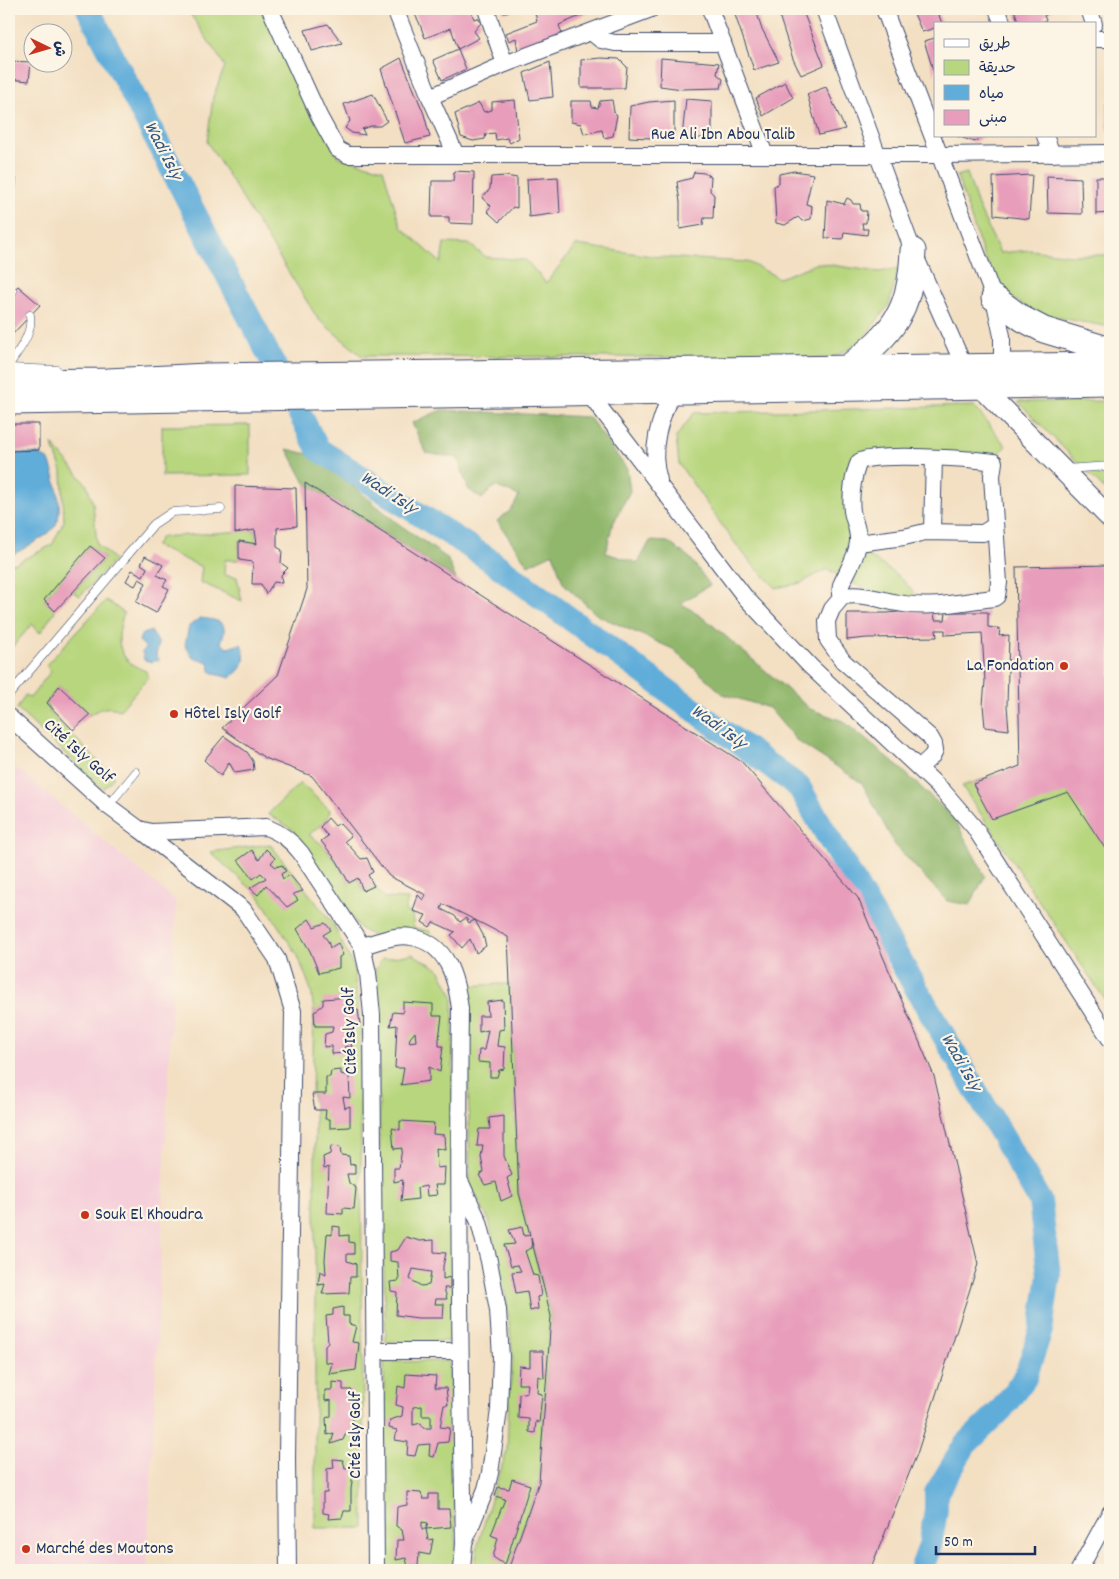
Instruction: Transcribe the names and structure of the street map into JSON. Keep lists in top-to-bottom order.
{
  "streets": {
    "street": ["Rue Ali Ibn Abou Talib", "Cité Isly Golf"]
  },
  "water": ["Wadi Isly"],
  "places": [
    "La Fondation",
    "Hôtel Isly Golf",
    "Souk El Khoudra",
    "Marché des Moutons"
  ],
  "legend": [
    "طريق",
    "حديقة",
    "مياه",
    "مبنى"
  ],
  "scale_bar": "50 m",
  "north": "right"
}
